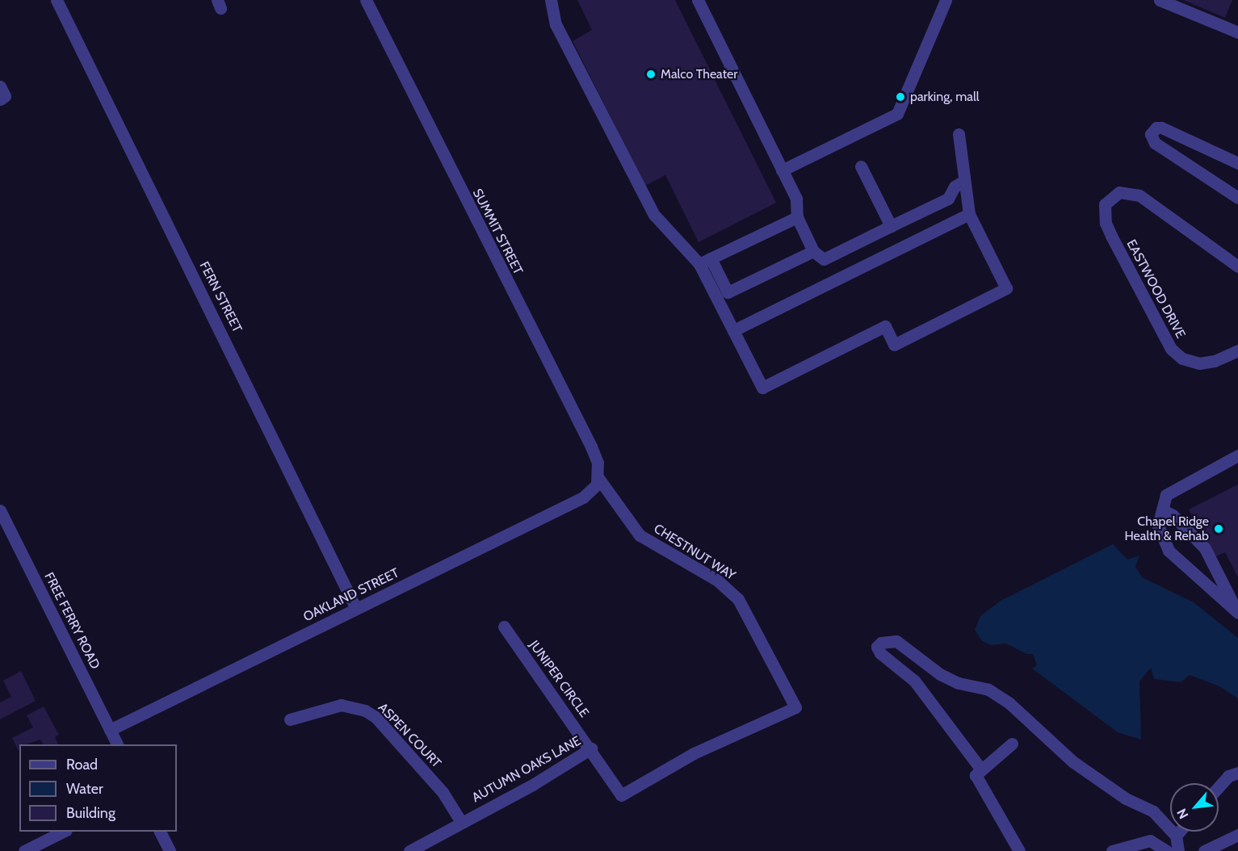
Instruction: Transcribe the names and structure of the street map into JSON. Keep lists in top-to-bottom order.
{
  "streets": {
    "street": [
      "SUMMIT STREET",
      "EASTWOOD DRIVE",
      "FERN STREET",
      "CHESTNUT WAY",
      "OAKLAND STREET",
      "FREE FERRY ROAD",
      "JUNIPER CIRCLE",
      "ASPEN COURT",
      "AUTUMN OAKS LANE"
    ]
  },
  "crossings": [
    ["SUMMIT STREET", "CHESTNUT WAY"],
    ["SUMMIT STREET", "OAKLAND STREET"],
    ["FERN STREET", "OAKLAND STREET"],
    ["CHESTNUT WAY", "OAKLAND STREET"],
    ["CHESTNUT WAY", "AUTUMN OAKS LANE"],
    ["OAKLAND STREET", "FREE FERRY ROAD"],
    ["JUNIPER CIRCLE", "AUTUMN OAKS LANE"],
    ["ASPEN COURT", "AUTUMN OAKS LANE"]
  ],
  "places": ["Malco Theater", "parking, mall", "Chapel Ridge Health & Rehab"],
  "legend": ["Road", "Water", "Building"],
  "north": "bottom left"
}
